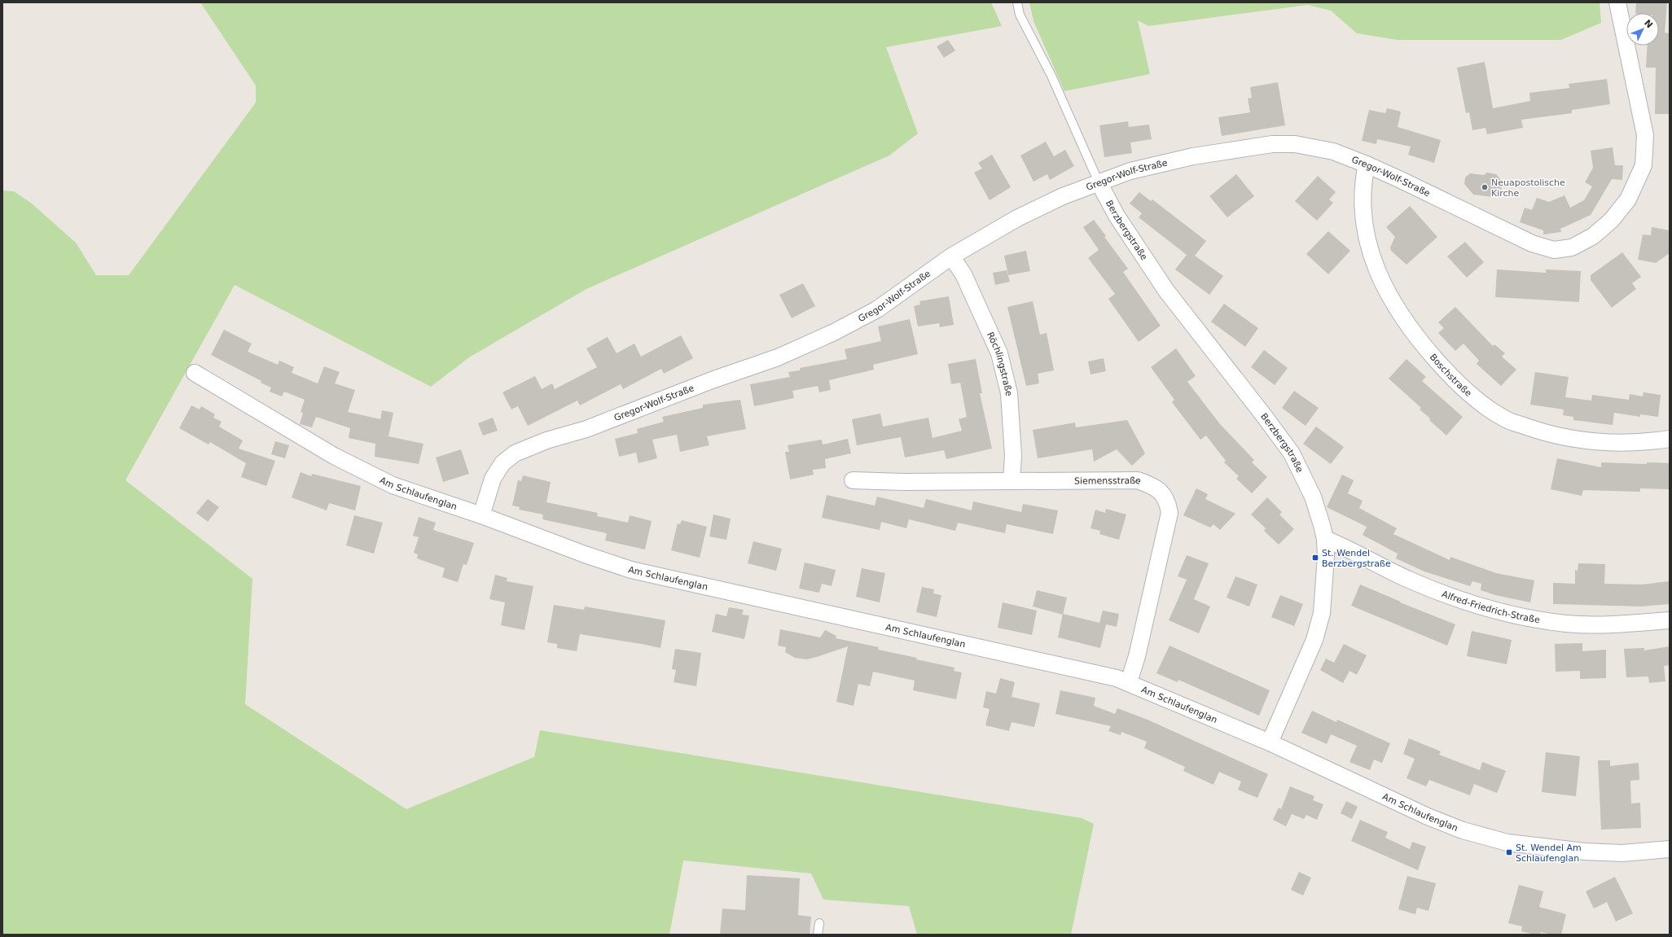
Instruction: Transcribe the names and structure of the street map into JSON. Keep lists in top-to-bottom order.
{
  "streets": {
    "street": [
      "Gregor-Wolf-Straße",
      "Berzbergstraße",
      "Röchlingstraße",
      "Boschstraße",
      "Siemensstraße",
      "Am Schlaufenglan",
      "Alfred-Friedrich-Straße"
    ]
  },
  "crossings": [
    ["Gregor-Wolf-Straße", "Berzbergstraße"],
    ["Gregor-Wolf-Straße", "Röchlingstraße"],
    ["Gregor-Wolf-Straße", "Boschstraße"],
    ["Gregor-Wolf-Straße", "Am Schlaufenglan"],
    ["Berzbergstraße", "Am Schlaufenglan"],
    ["Berzbergstraße", "Alfred-Friedrich-Straße"],
    ["Röchlingstraße", "Siemensstraße"],
    ["Siemensstraße", "Am Schlaufenglan"]
  ],
  "places": {
    "other": ["Neuapostolische Kirche"],
    "transit": ["St. Wendel Berzbergstraße", "St. Wendel Am Schlaufenglan"]
  },
  "north": "top right"
}
